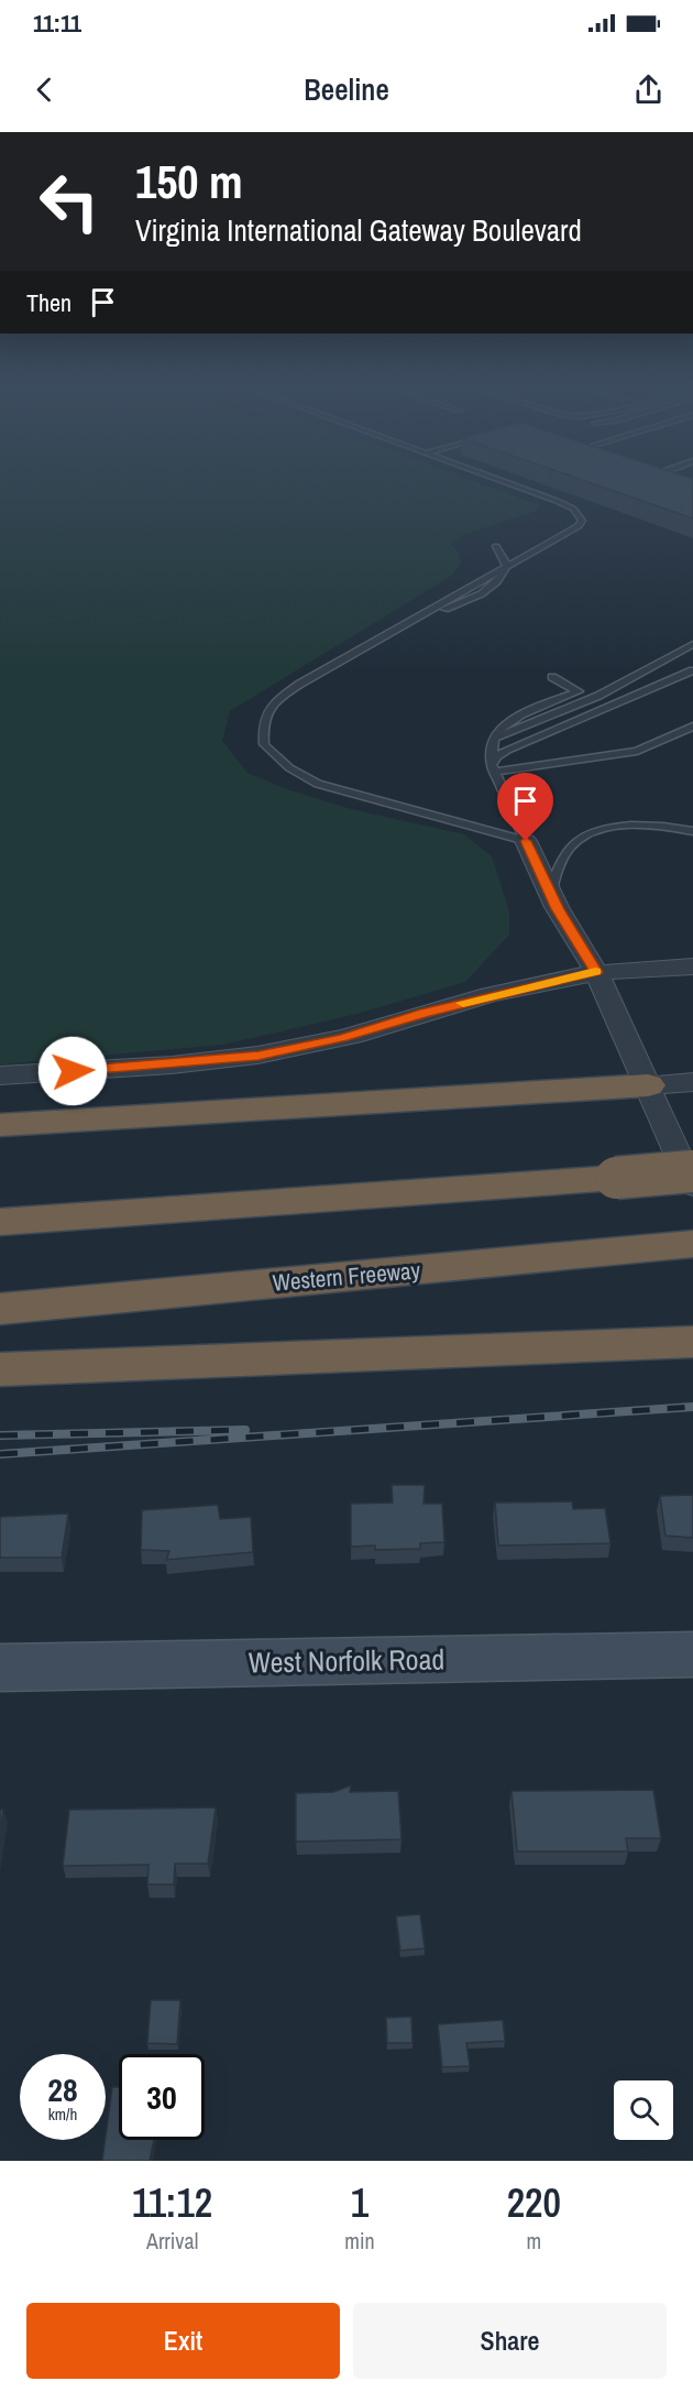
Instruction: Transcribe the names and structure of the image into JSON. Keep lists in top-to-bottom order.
{
  "streets": {
    "highway": ["Western Freeway"],
    "street": ["West Norfolk Road"]
  },
  "page": {
    "status": "11:11",
    "header": "Beeline",
    "turn": ["150 m", "Virginia International Gateway Boulevard"],
    "then": "Then",
    "speed": "28 km/h",
    "limit": "30",
    "eta": [
      "11:12",
      "Arrival",
      "1",
      "min",
      "220",
      "m"
    ],
    "buttons": ["Exit", "Share"]
  }
}
